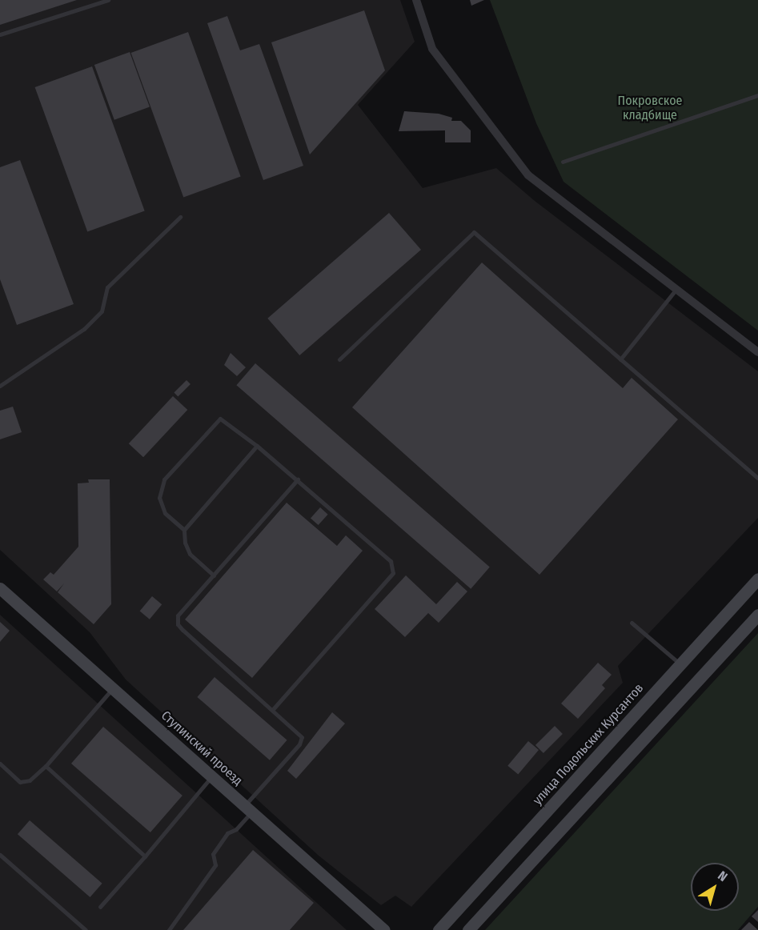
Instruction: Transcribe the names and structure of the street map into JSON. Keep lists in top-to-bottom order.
{
  "streets": {
    "main road": ["улица Подольских Курсантов", "Ступинский проезд"]
  },
  "parks": ["Покровское кладбище"],
  "north": "top right"
}
